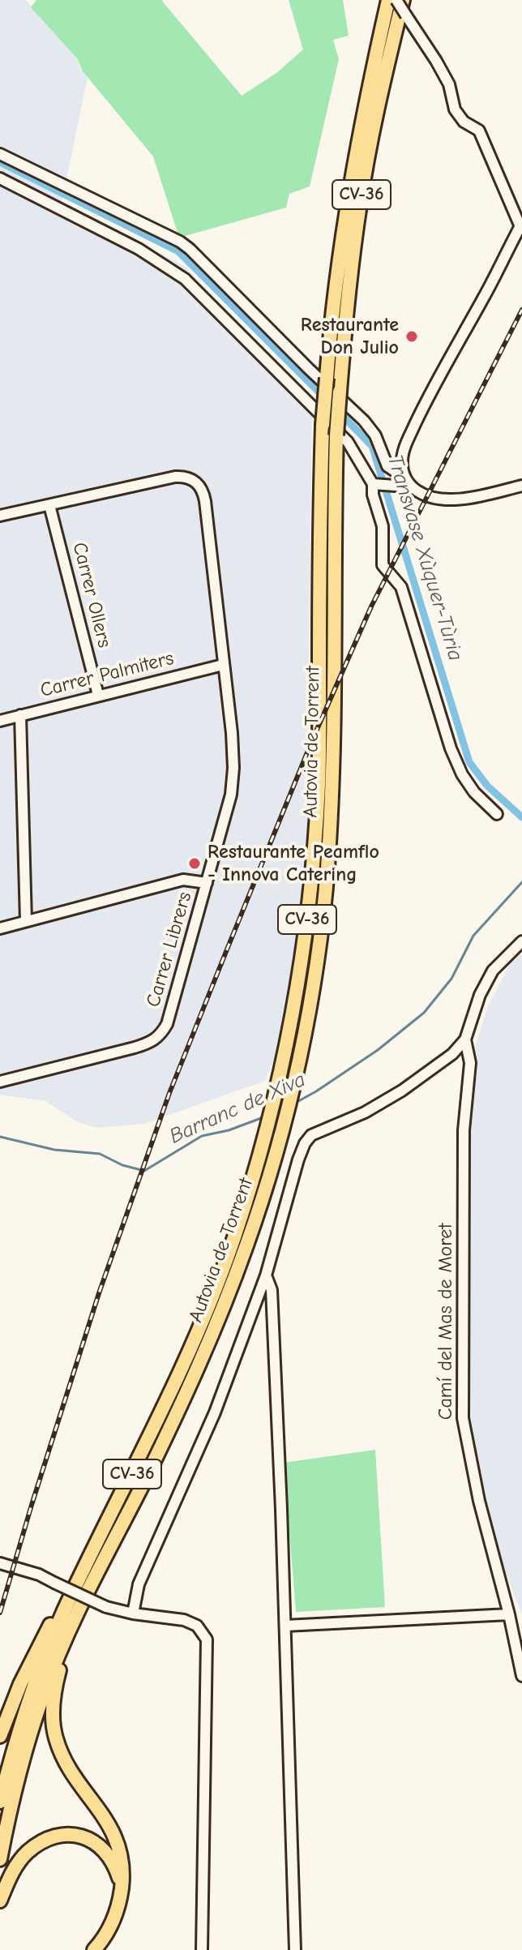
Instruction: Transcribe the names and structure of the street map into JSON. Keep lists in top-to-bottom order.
{
  "streets": {
    "highway": ["CV-36", "Autovia de Torrent"],
    "street": [
      "Carrer Ollers",
      "Carrer Palmiters",
      "Carrer Librers",
      "Camí del Mas de Moret"
    ]
  },
  "crossings": [
    ["Carrer Ollers", "Carrer Palmiters"],
    ["Carrer Ollers", "Carrer Librers"],
    ["Carrer Palmiters", "Carrer Librers"]
  ],
  "water": ["Transvase Xùquer-Tùria", "Barranc de Xiva"],
  "places": ["Restaurante Don Julio", "Restaurante Peamflo - Innova Catering"]
}
